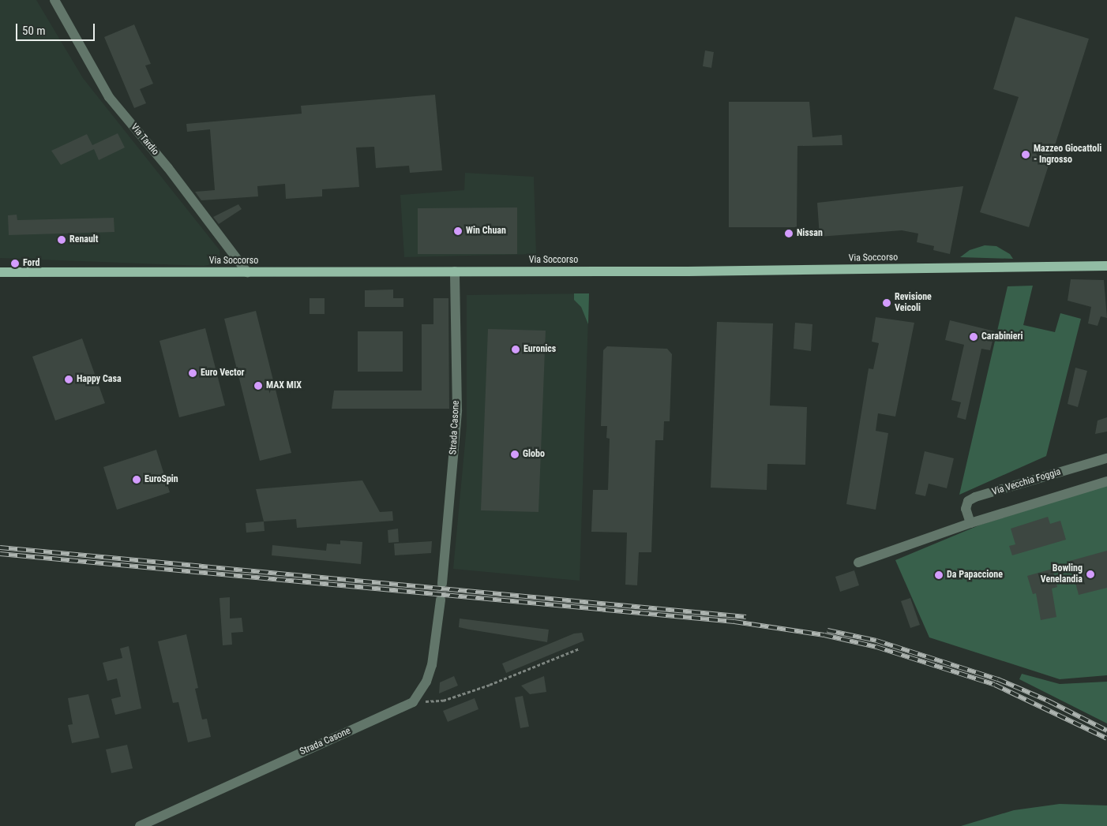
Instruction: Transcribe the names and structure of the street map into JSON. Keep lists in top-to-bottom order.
{
  "streets": {
    "main road": ["Via Soccorso"],
    "street": ["Via Tardio", "Strada Casone", "Via Vecchia Foggia"]
  },
  "crossings": [
    ["Via Tardio", "Via Soccorso"],
    ["Via Soccorso", "Strada Casone"]
  ],
  "places": [
    "Mazzeo Giocattoli - Ingrosso",
    "Win Chuan",
    "Nissan",
    "Renault",
    "Ford",
    "Revisione Veicoli",
    "Carabinieri",
    "Euronics",
    "Euro Vector",
    "Happy Casa",
    "MAX MIX",
    "Globo",
    "EuroSpin",
    "Bowling Venelandia",
    "Da Papaccione"
  ],
  "scale_bar": "50 m"
}
